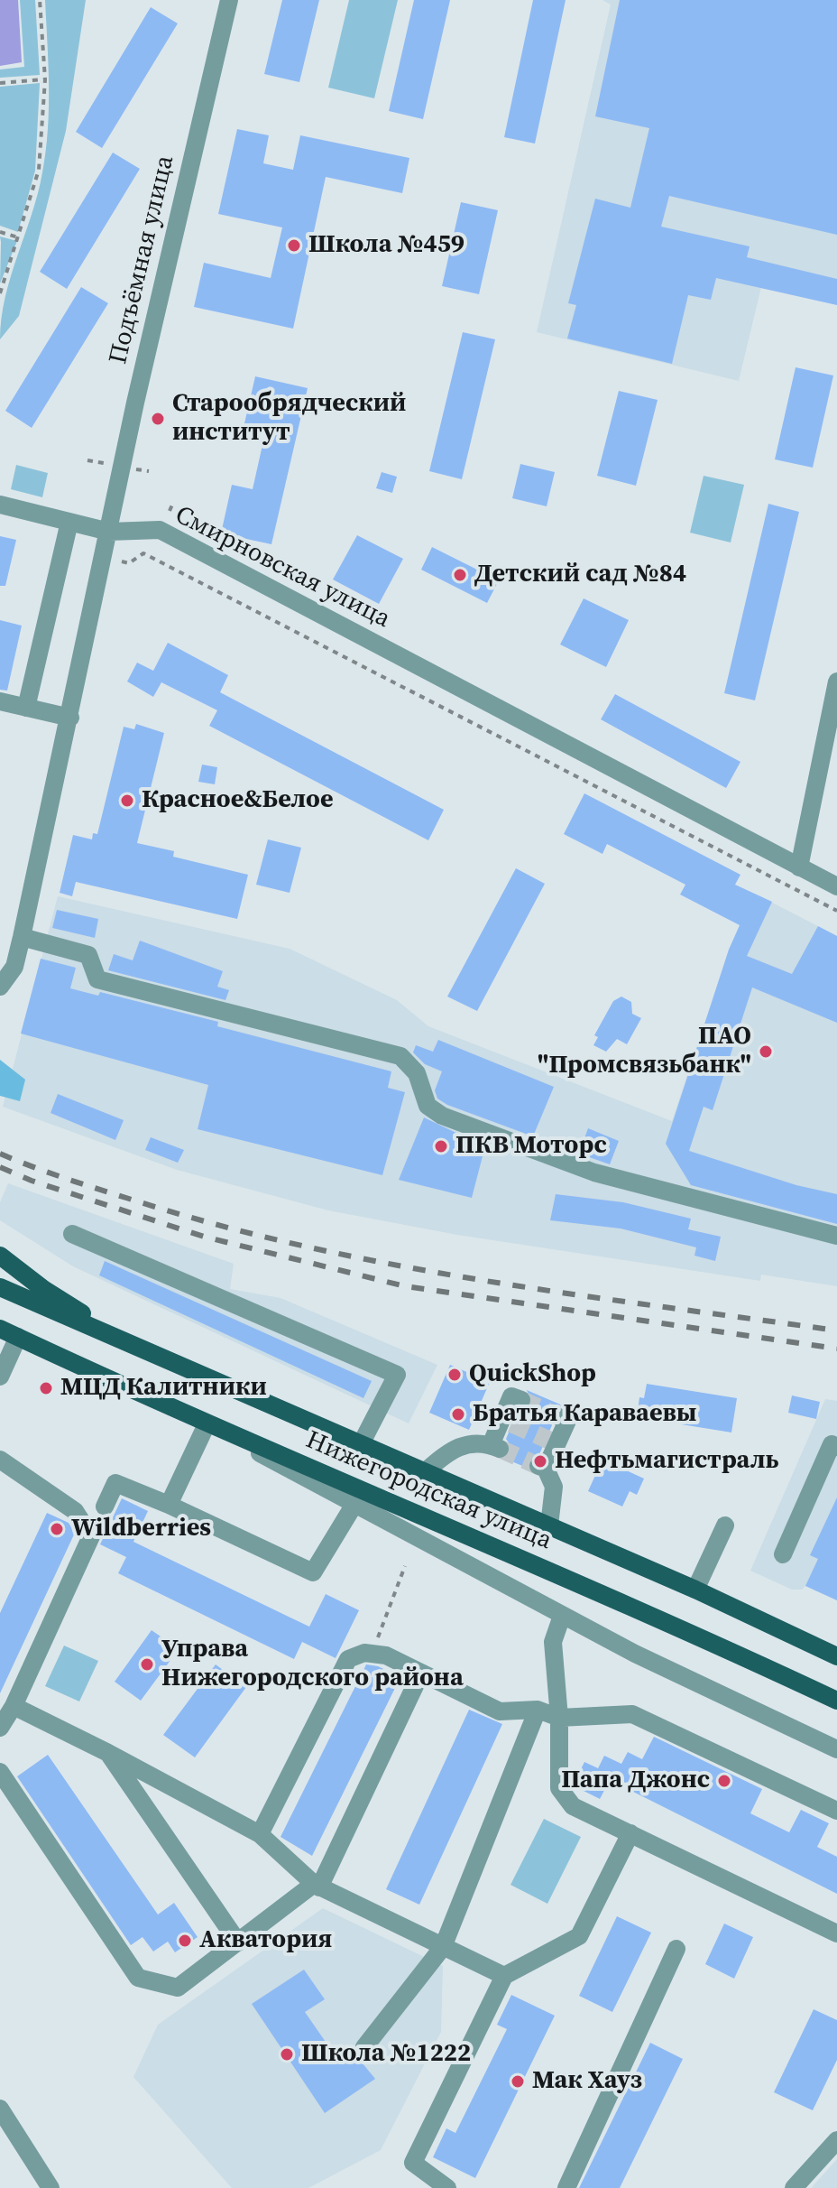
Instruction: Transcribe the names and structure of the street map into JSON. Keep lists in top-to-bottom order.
{
  "streets": {
    "main road": ["Нижегородская улица"],
    "street": ["Подъёмная улица", "Смирновская улица"]
  },
  "crossings": [
    ["Подъёмная улица", "Смирновская улица"]
  ],
  "places": [
    "Школа №459",
    "Старообрядческий институт",
    "Детский сад №84",
    "Красное&Белое",
    "ПАО \"Промсвязьбанк\"",
    "ПКВ Моторс",
    "QuickShop",
    "МЦД Калитники",
    "Братья Караваевы",
    "Нефтьмагистраль",
    "Wildberries",
    "Управа Нижегородского района",
    "Папа Джонс",
    "Акватория",
    "Школа №1222",
    "Мак Хауз"
  ]
}
